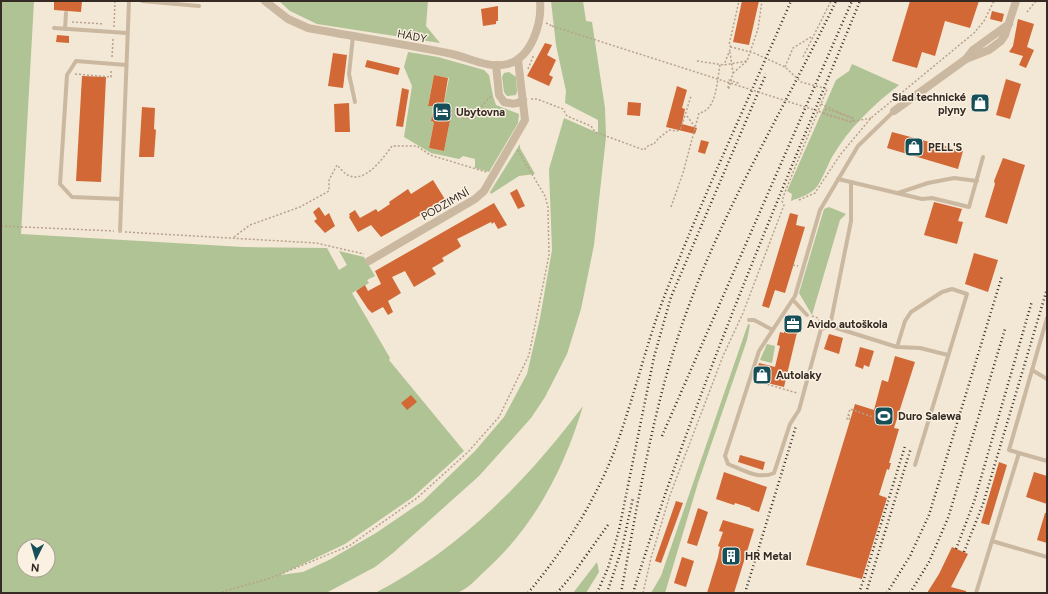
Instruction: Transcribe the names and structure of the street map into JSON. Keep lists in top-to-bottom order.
{
  "streets": {
    "street": ["HÁDY", "PODZIMNÍ"]
  },
  "crossings": [
    ["HÁDY", "PODZIMNÍ"]
  ],
  "places": {
    "shop": ["Siad technické plyny", "PELL'S", "Autolaky"],
    "hotel": ["Ubytovna"],
    "office": ["Avido autoškola"],
    "sports": ["Duro Salewa"],
    "building": ["HR Metal"]
  },
  "north": "bottom"
}
